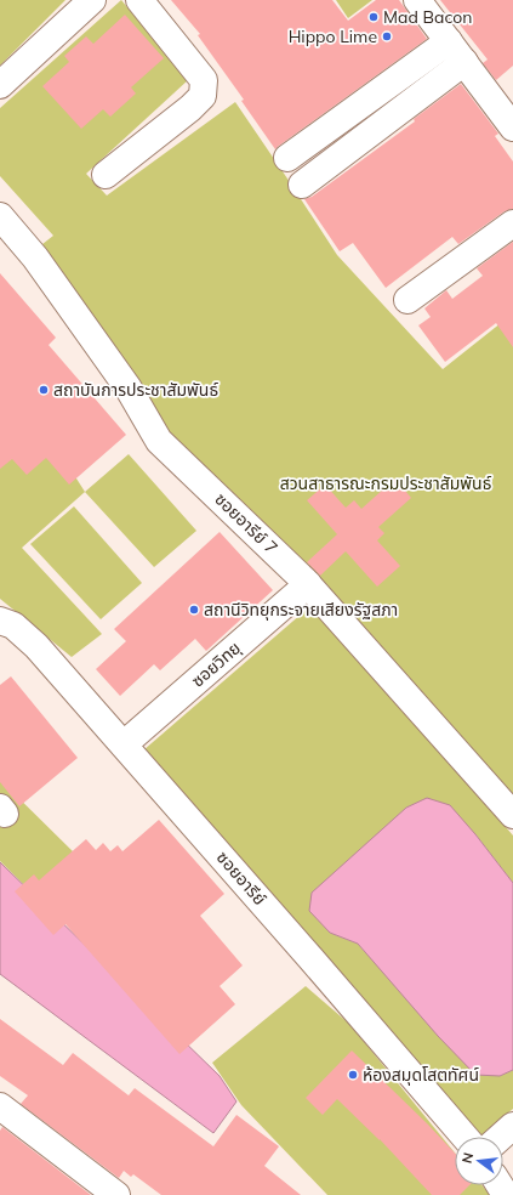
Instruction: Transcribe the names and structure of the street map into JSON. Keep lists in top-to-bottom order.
{
  "streets": {
    "street": ["ซอยอารีย์ 7", "ซอยวิทยุ", "ซอยอารีย์"]
  },
  "crossings": [
    ["ซอยอารีย์ 7", "ซอยวิทยุ"],
    ["ซอยวิทยุ", "ซอยอารีย์"]
  ],
  "parks": ["สวนสาธารณะกรมประชาสัมพันธ์"],
  "places": [
    "Mad Bacon",
    "Hippo Lime",
    "สถาบันการประชาสัมพันธ์",
    "สถานีวิทยุกระจายเสียงรัฐสภา",
    "ห้องสมุดโสตทัศน์"
  ],
  "north": "left"
}
